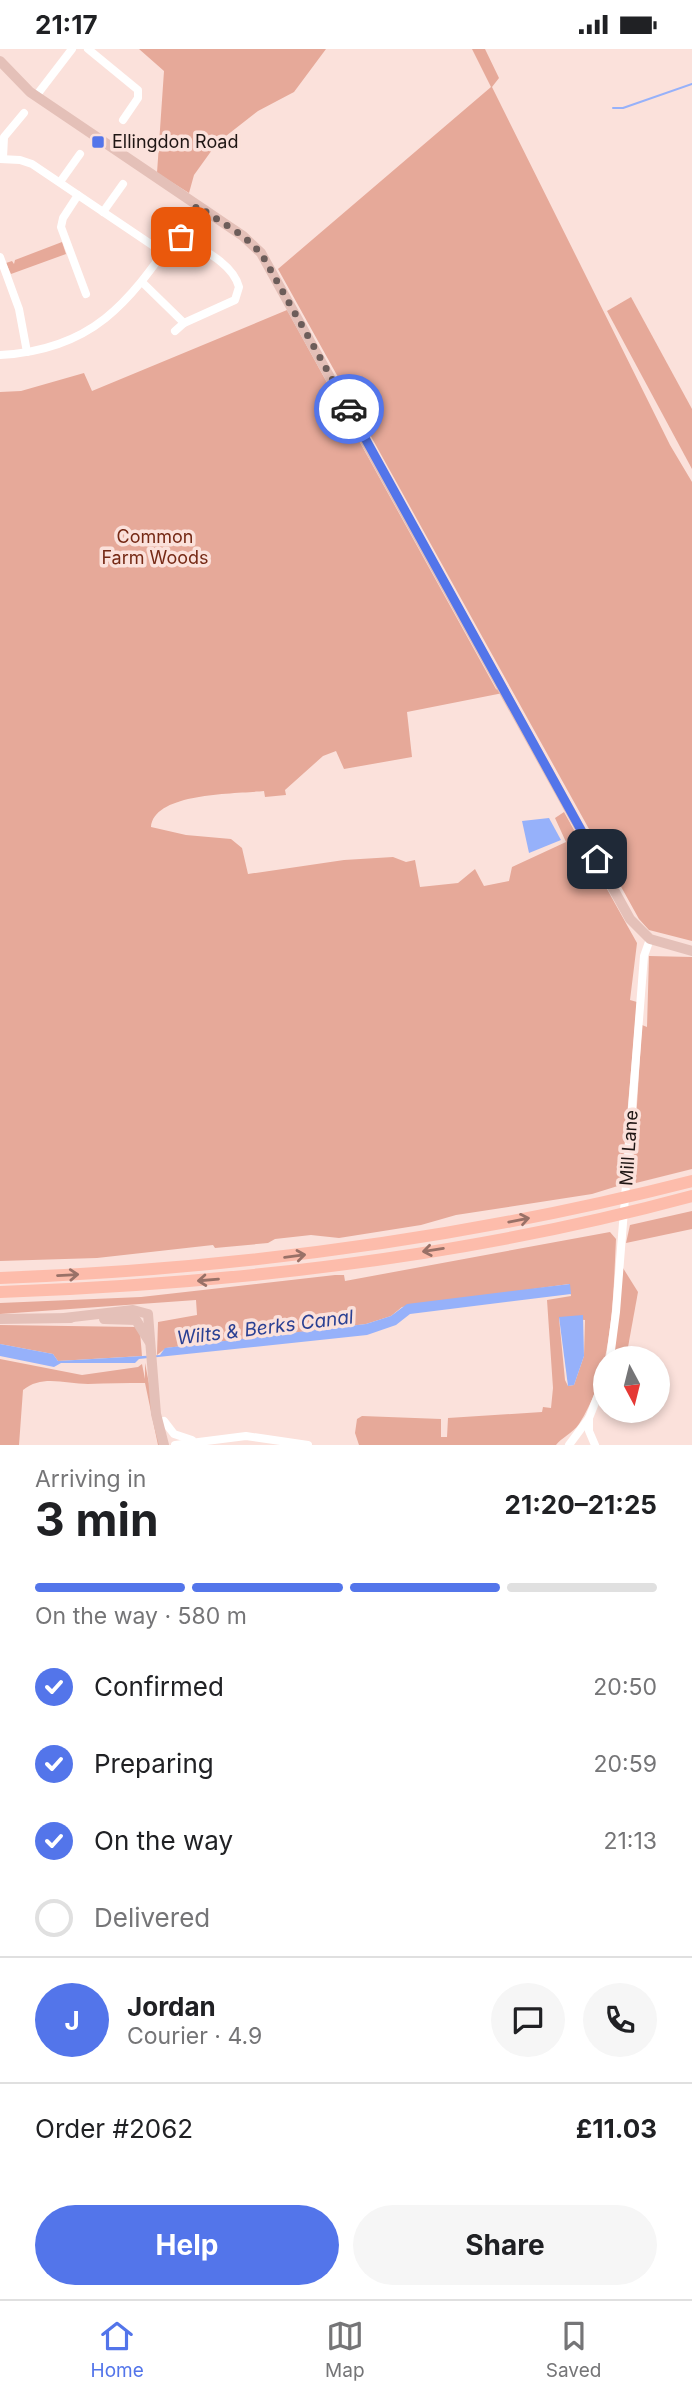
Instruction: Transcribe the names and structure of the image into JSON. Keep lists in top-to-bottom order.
{
  "streets": {
    "street": ["Mill Lane"]
  },
  "water": ["Wilts & Berks Canal"],
  "parks": ["Common Farm Woods"],
  "places": {
    "transit": ["Ellingdon Road"]
  },
  "north": "bottom",
  "page": {
    "status": "21:17",
    "heading": ["3 min", "Arriving in", "21:20–21:25"],
    "panel": [
      "Jordan",
      "Courier · 4.9",
      "Order #2062",
      "£11.03"
    ],
    "bar": "On the way · 580 m",
    "list": [
      ["Confirmed", "20:50"],
      ["Preparing", "20:59"],
      ["On the way", "21:13"],
      "Delivered"
    ],
    "round": "J",
    "buttons": ["Help", "Share"],
    "tabs": ["Home", "Map", "Saved"]
  }
}
